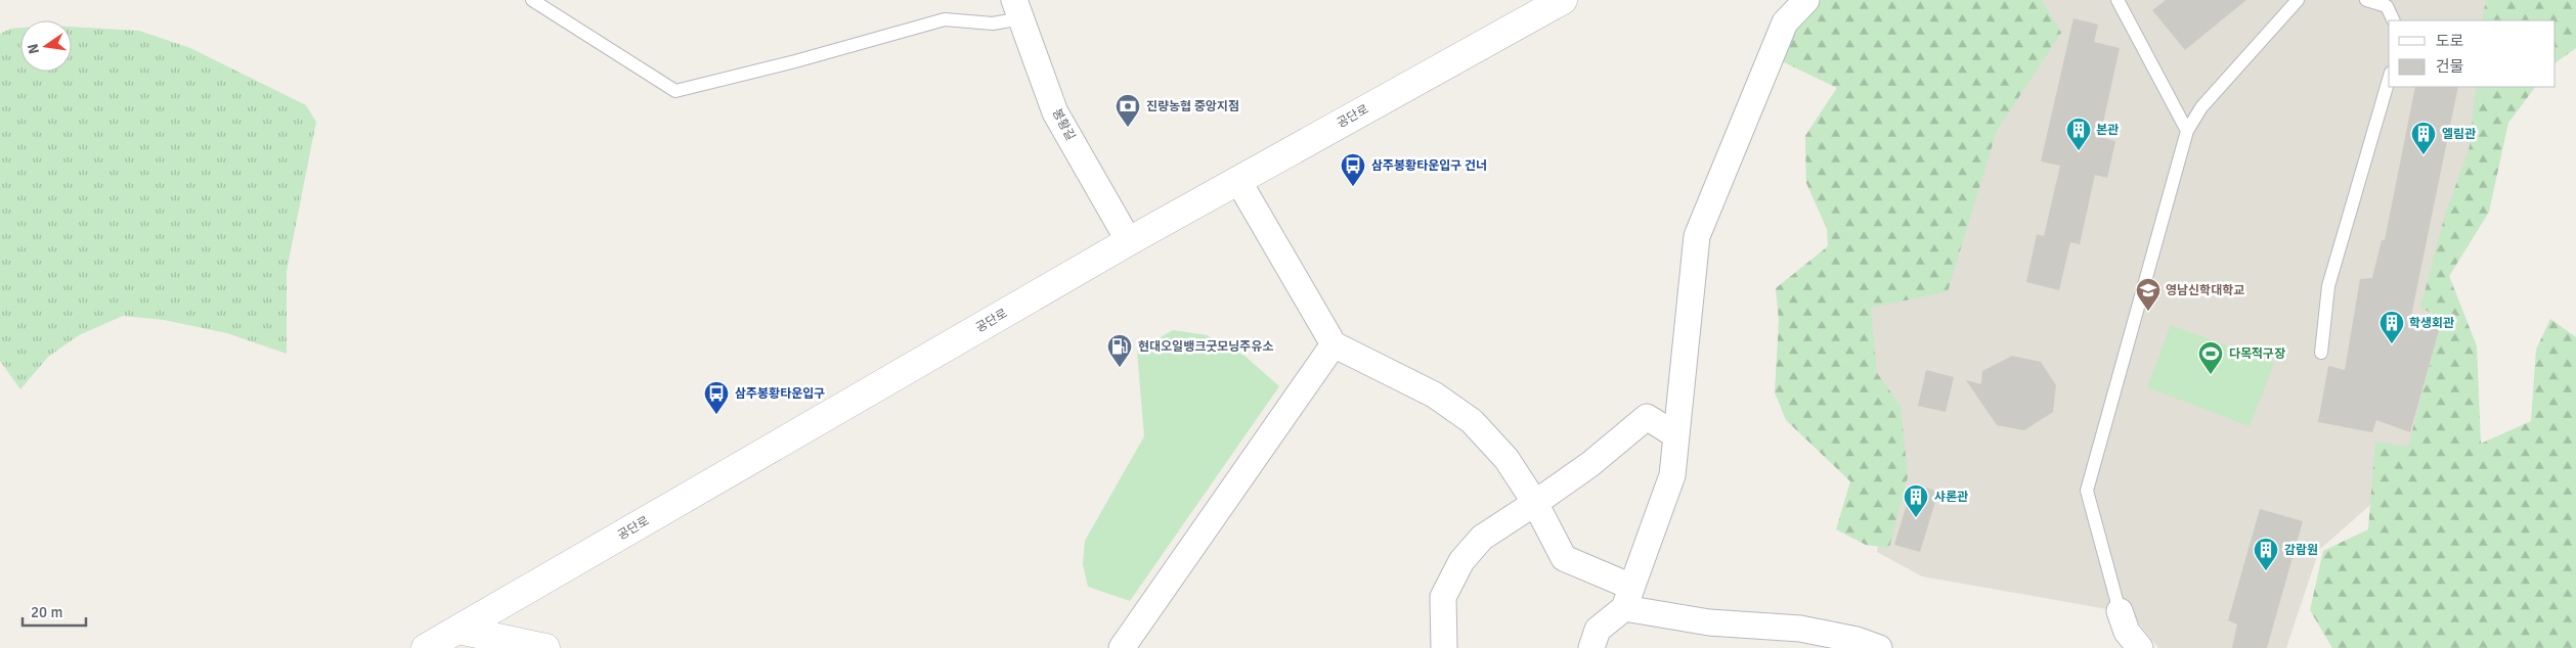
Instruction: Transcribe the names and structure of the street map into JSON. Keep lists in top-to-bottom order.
{
  "streets": {
    "street": ["공단로", "봉황길"]
  },
  "crossings": [
    ["공단로", "봉황길"]
  ],
  "places": {
    "bank": ["진량농협 중앙지점"],
    "building": [
      "본관",
      "엘림관",
      "학생회관",
      "샤론관",
      "감람원"
    ],
    "bus stop": ["삼주봉황타운입구 건너", "삼주봉황타운입구"],
    "school or university": ["영남신학대학교"],
    "fuel station": ["현대오일뱅크굿모닝주유소"],
    "sports": ["다목적구장"]
  },
  "legend": ["도로", "건물"],
  "scale_bar": "20 m",
  "north": "left"
}
